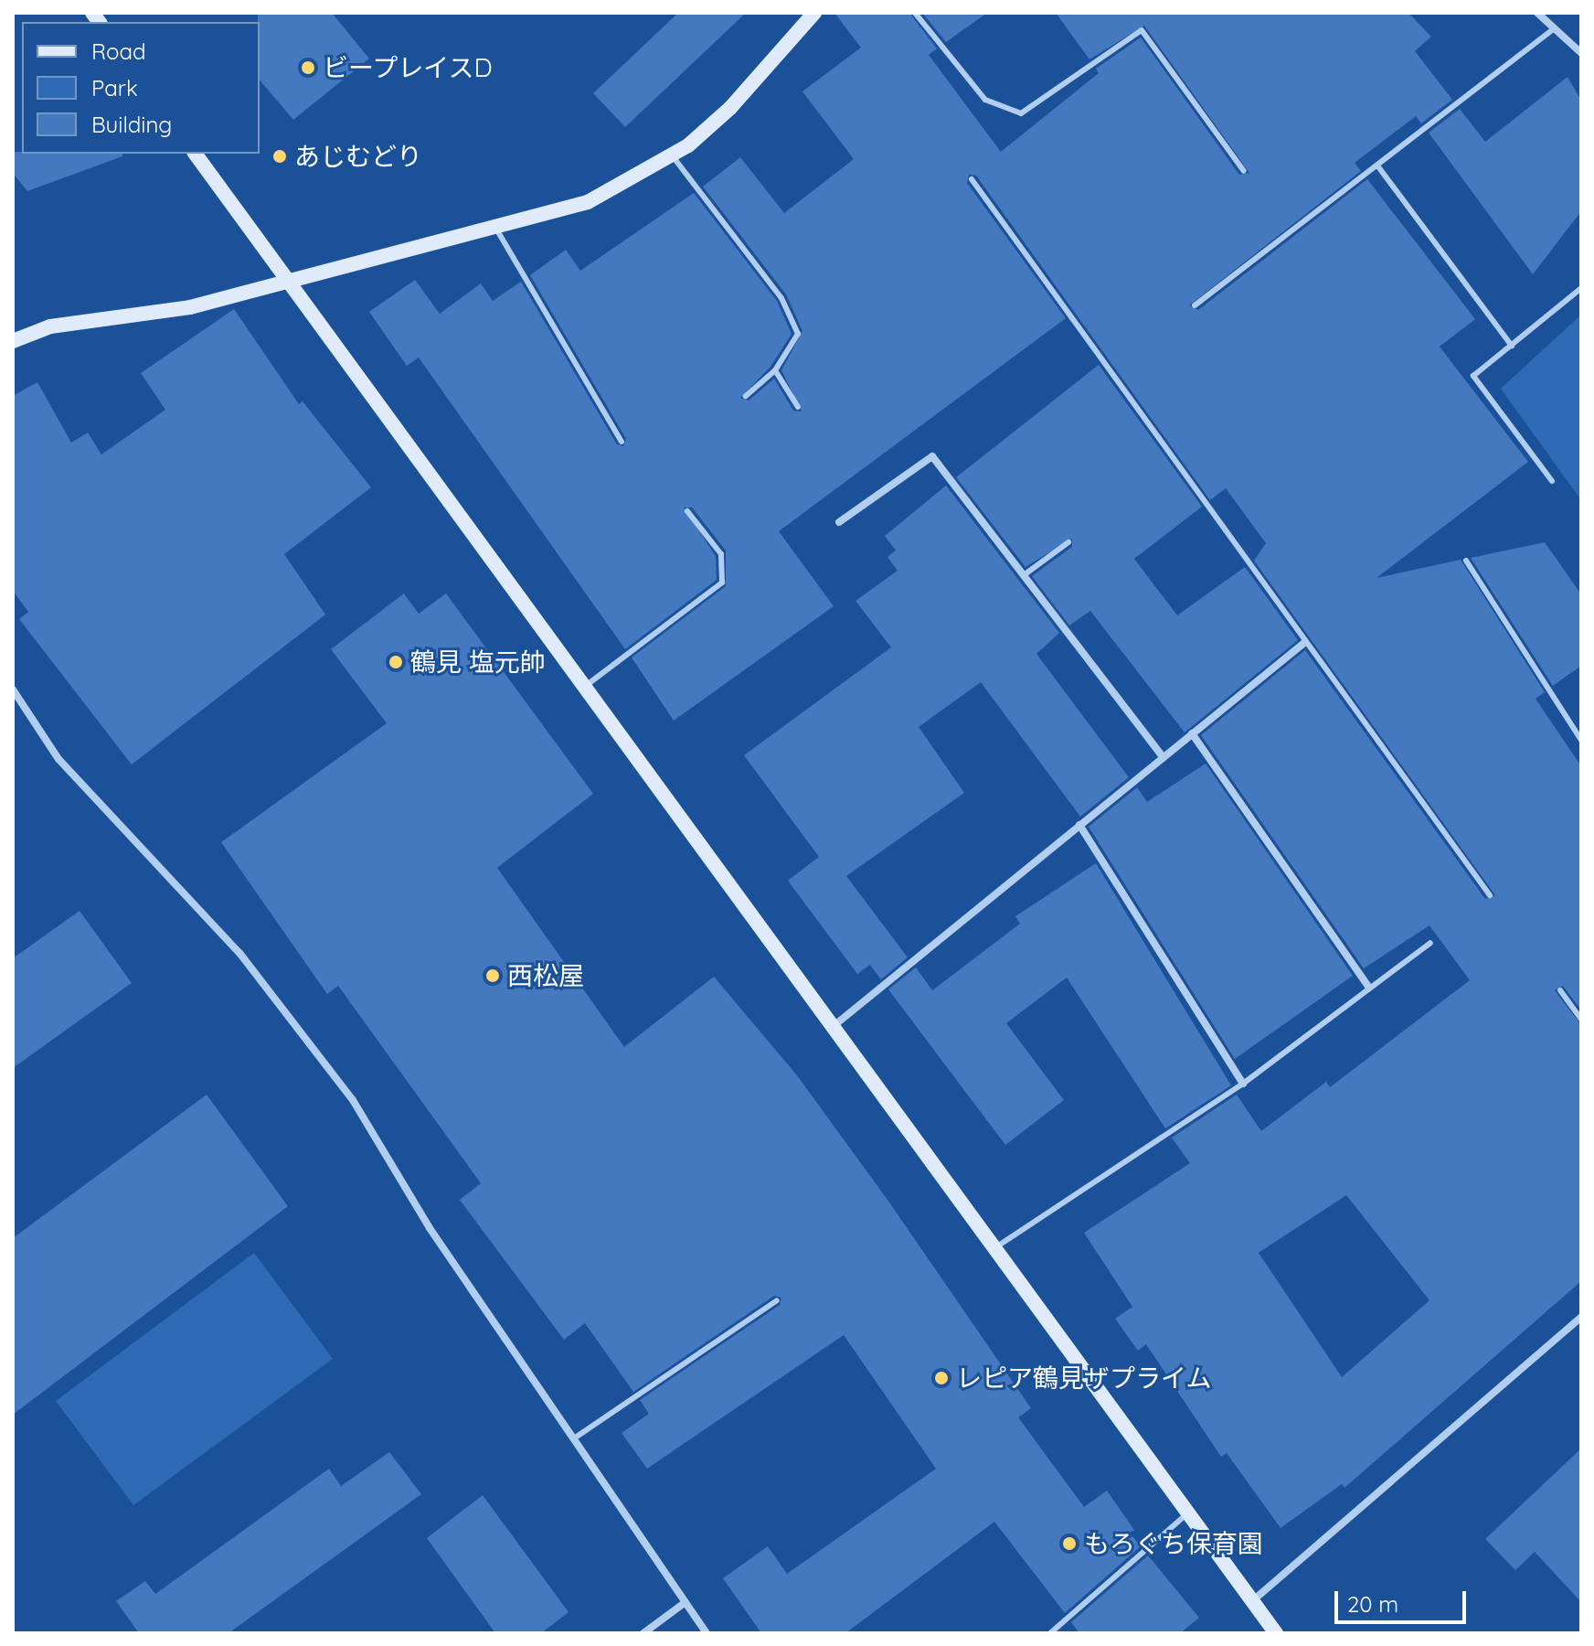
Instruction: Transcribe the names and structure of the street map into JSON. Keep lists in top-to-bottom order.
{
  "places": [
    "ビープレイスD",
    "あじむどり",
    "鶴見 塩元帥",
    "西松屋",
    "レピア鶴見ザプライム",
    "もろぐち保育園"
  ],
  "legend": ["Road", "Park", "Building"],
  "scale_bar": "20 m"
}
